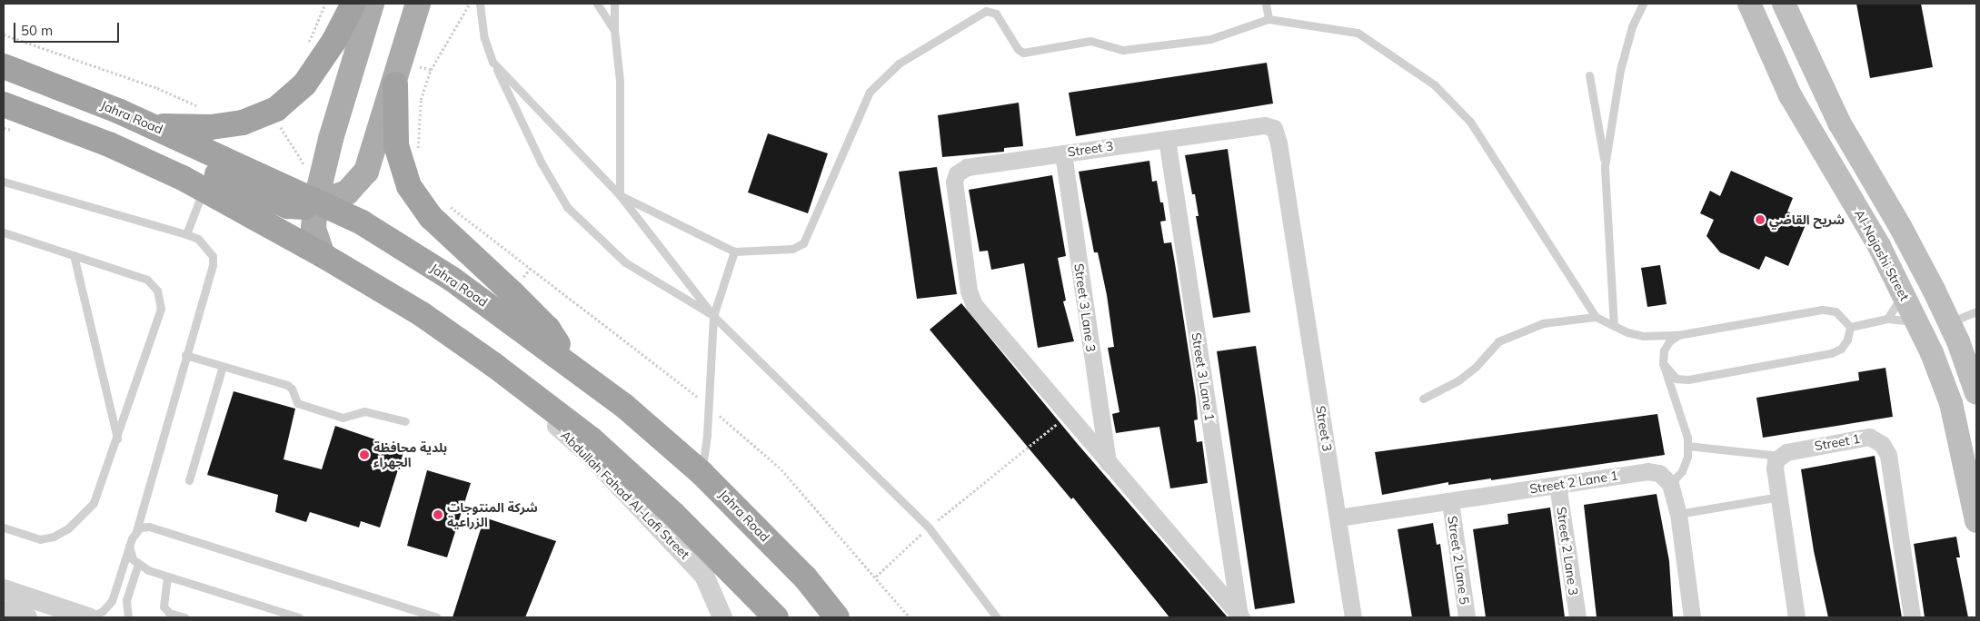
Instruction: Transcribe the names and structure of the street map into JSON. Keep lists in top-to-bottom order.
{
  "streets": {
    "highway": ["Jahra Road"],
    "main road": ["Al-Najashi Street"],
    "street": [
      "Street 3",
      "Street 3 Lane 3",
      "Street 3 Lane 1",
      "Street 1",
      "Street 2 Lane 1",
      "Abdullah Fahad Al-Lafi Street",
      "Street 2 Lane 3",
      "Street 2 Lane 5"
    ]
  },
  "crossings": [
    ["Street 3", "Street 3 Lane 3"],
    ["Street 3", "Street 3 Lane 1"],
    ["Street 3", "Street 2 Lane 1"],
    ["Street 2 Lane 1", "Street 2 Lane 3"],
    ["Street 2 Lane 1", "Street 2 Lane 5"]
  ],
  "places": ["شريح القاضي", "بلدية محافظة الجهراء", "شركة المنتوجات الزراعية"],
  "scale_bar": "50 m"
}
